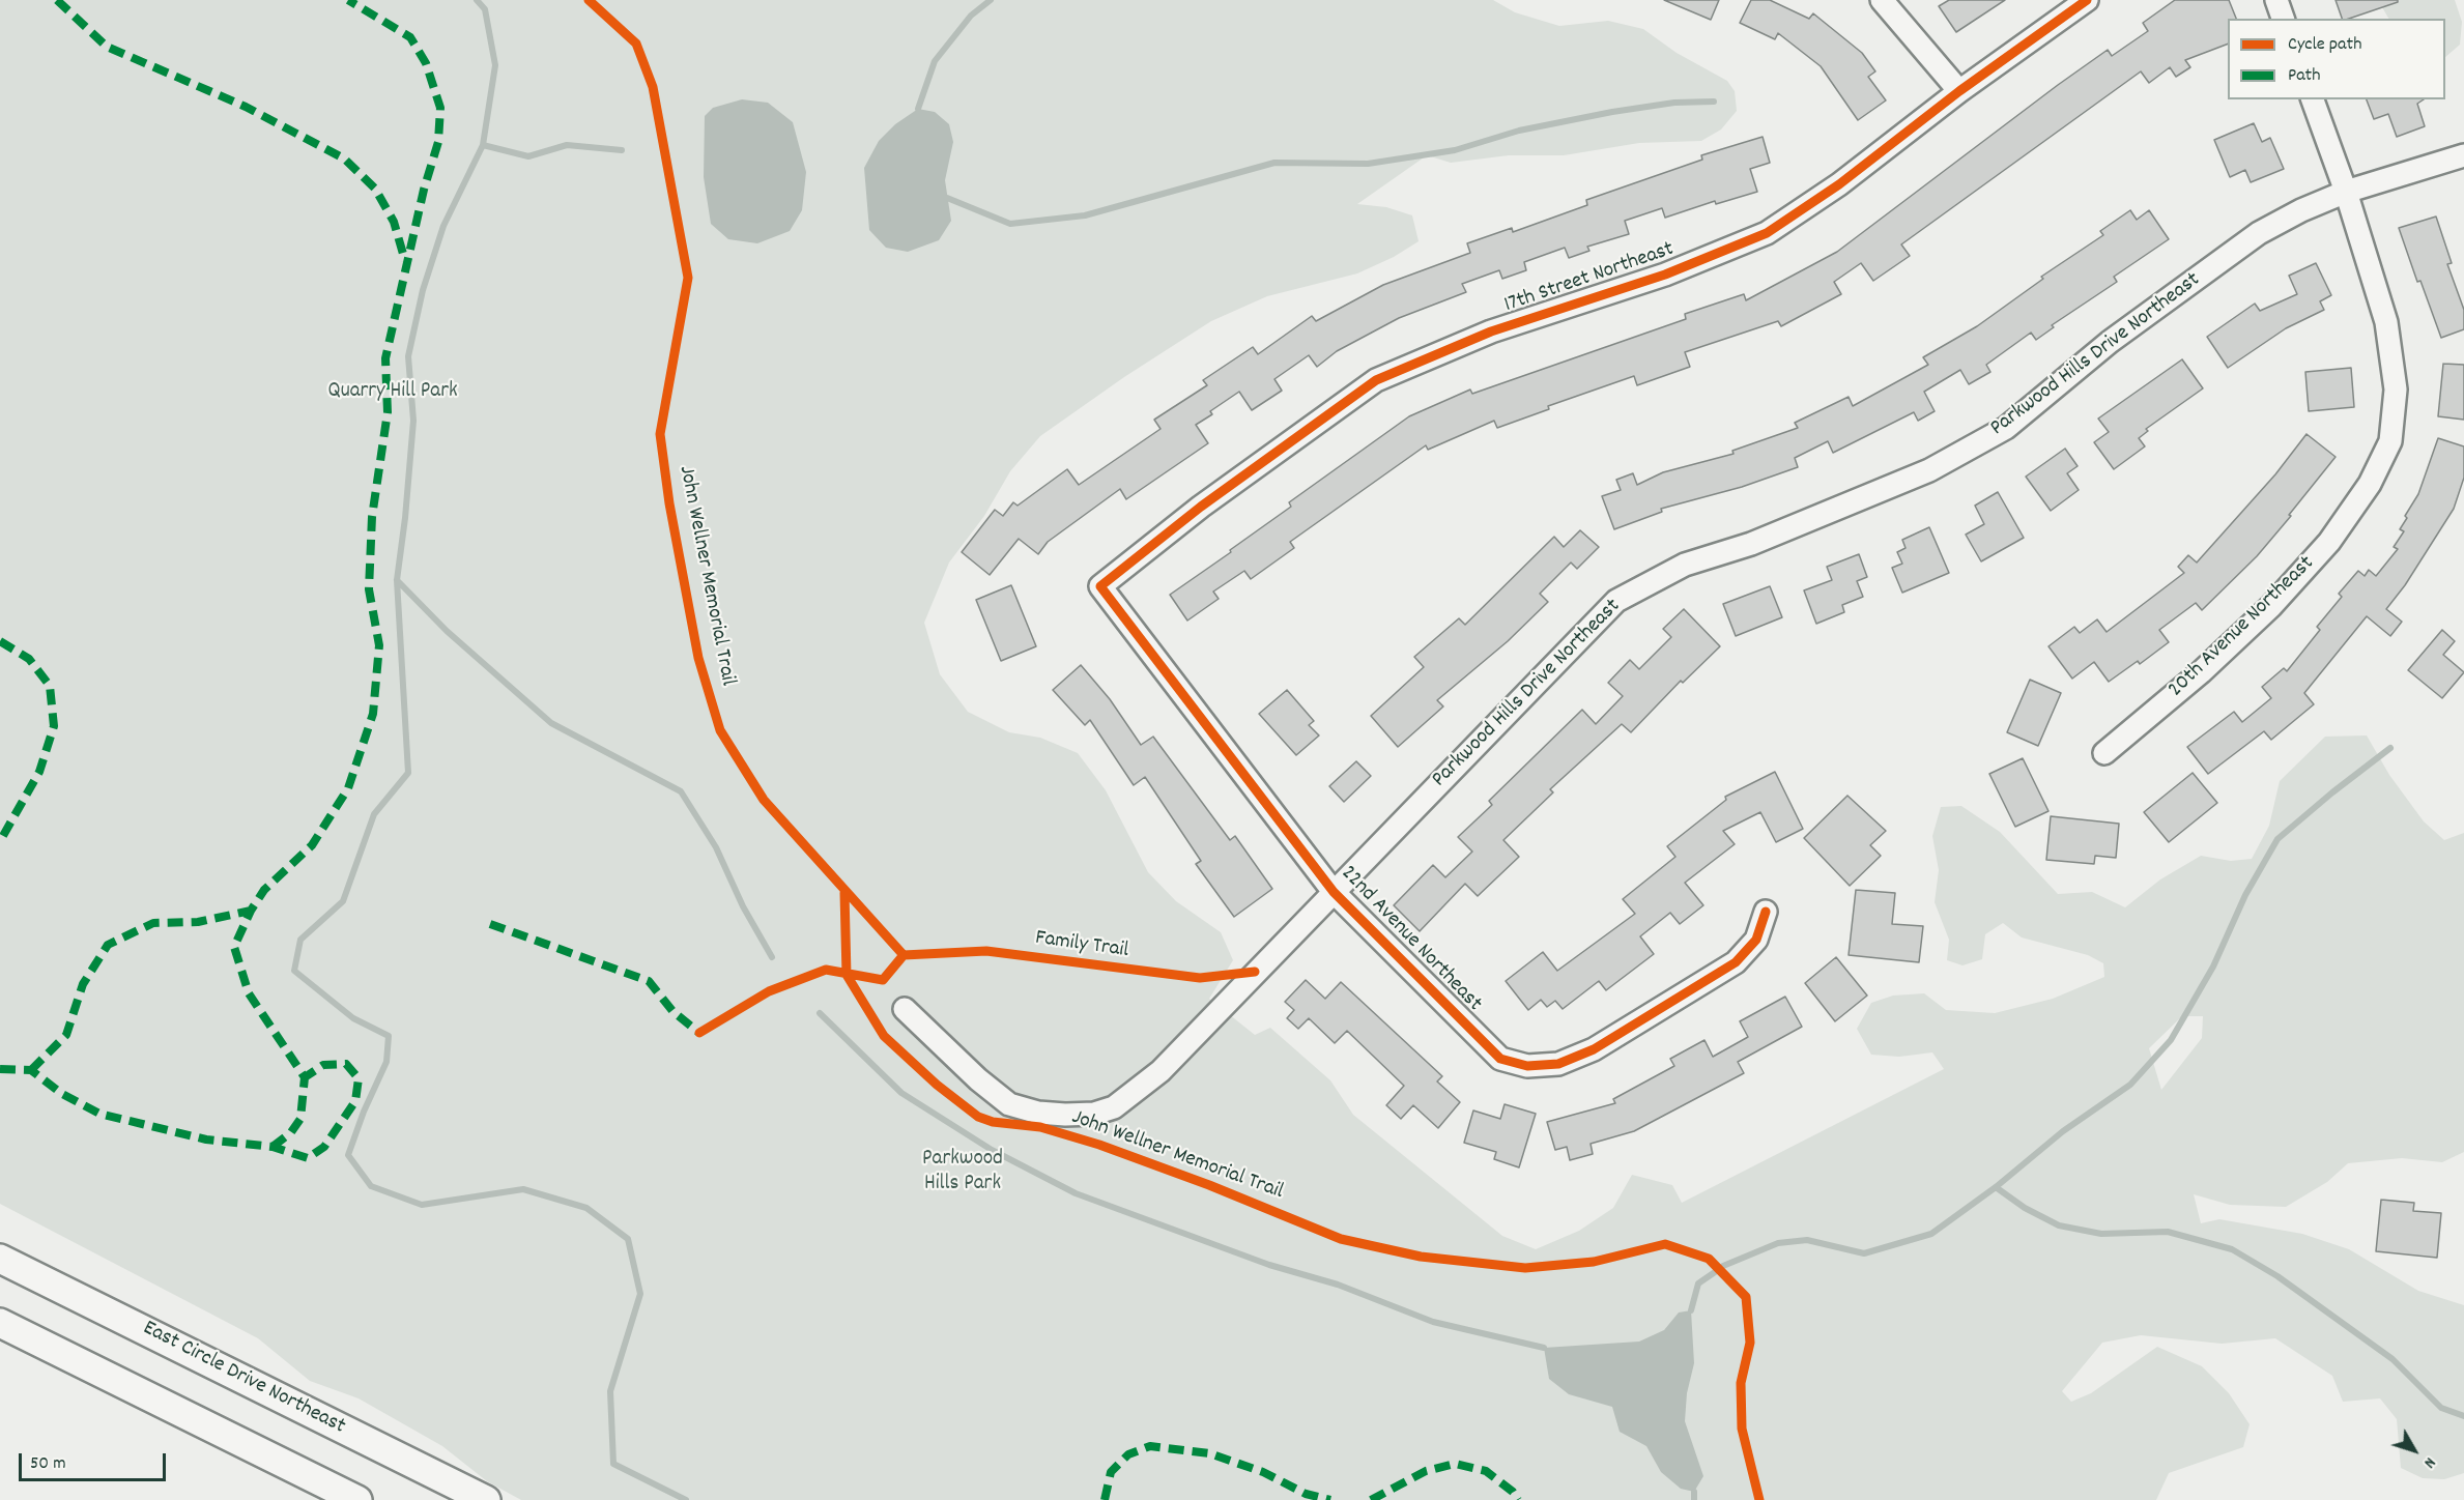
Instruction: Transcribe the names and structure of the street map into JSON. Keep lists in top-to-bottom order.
{
  "streets": {
    "main road": ["East Circle Drive Northeast"],
    "street": [
      "17th Street Northeast",
      "Parkwood Hills Drive Northeast",
      "20th Avenue Northeast",
      "22nd Avenue Northeast"
    ],
    "cycle path": ["John Wellner Memorial Trail", "Family Trail"]
  },
  "crossings": [
    ["17th Street Northeast", "22nd Avenue Northeast"],
    ["Parkwood Hills Drive Northeast", "20th Avenue Northeast"],
    ["Parkwood Hills Drive Northeast", "22nd Avenue Northeast"]
  ],
  "parks": ["Quarry Hill Park", "Parkwood Hills Park"],
  "legend": ["Cycle path", "Path"],
  "scale_bar": "50 m",
  "north": "bottom right"
}
